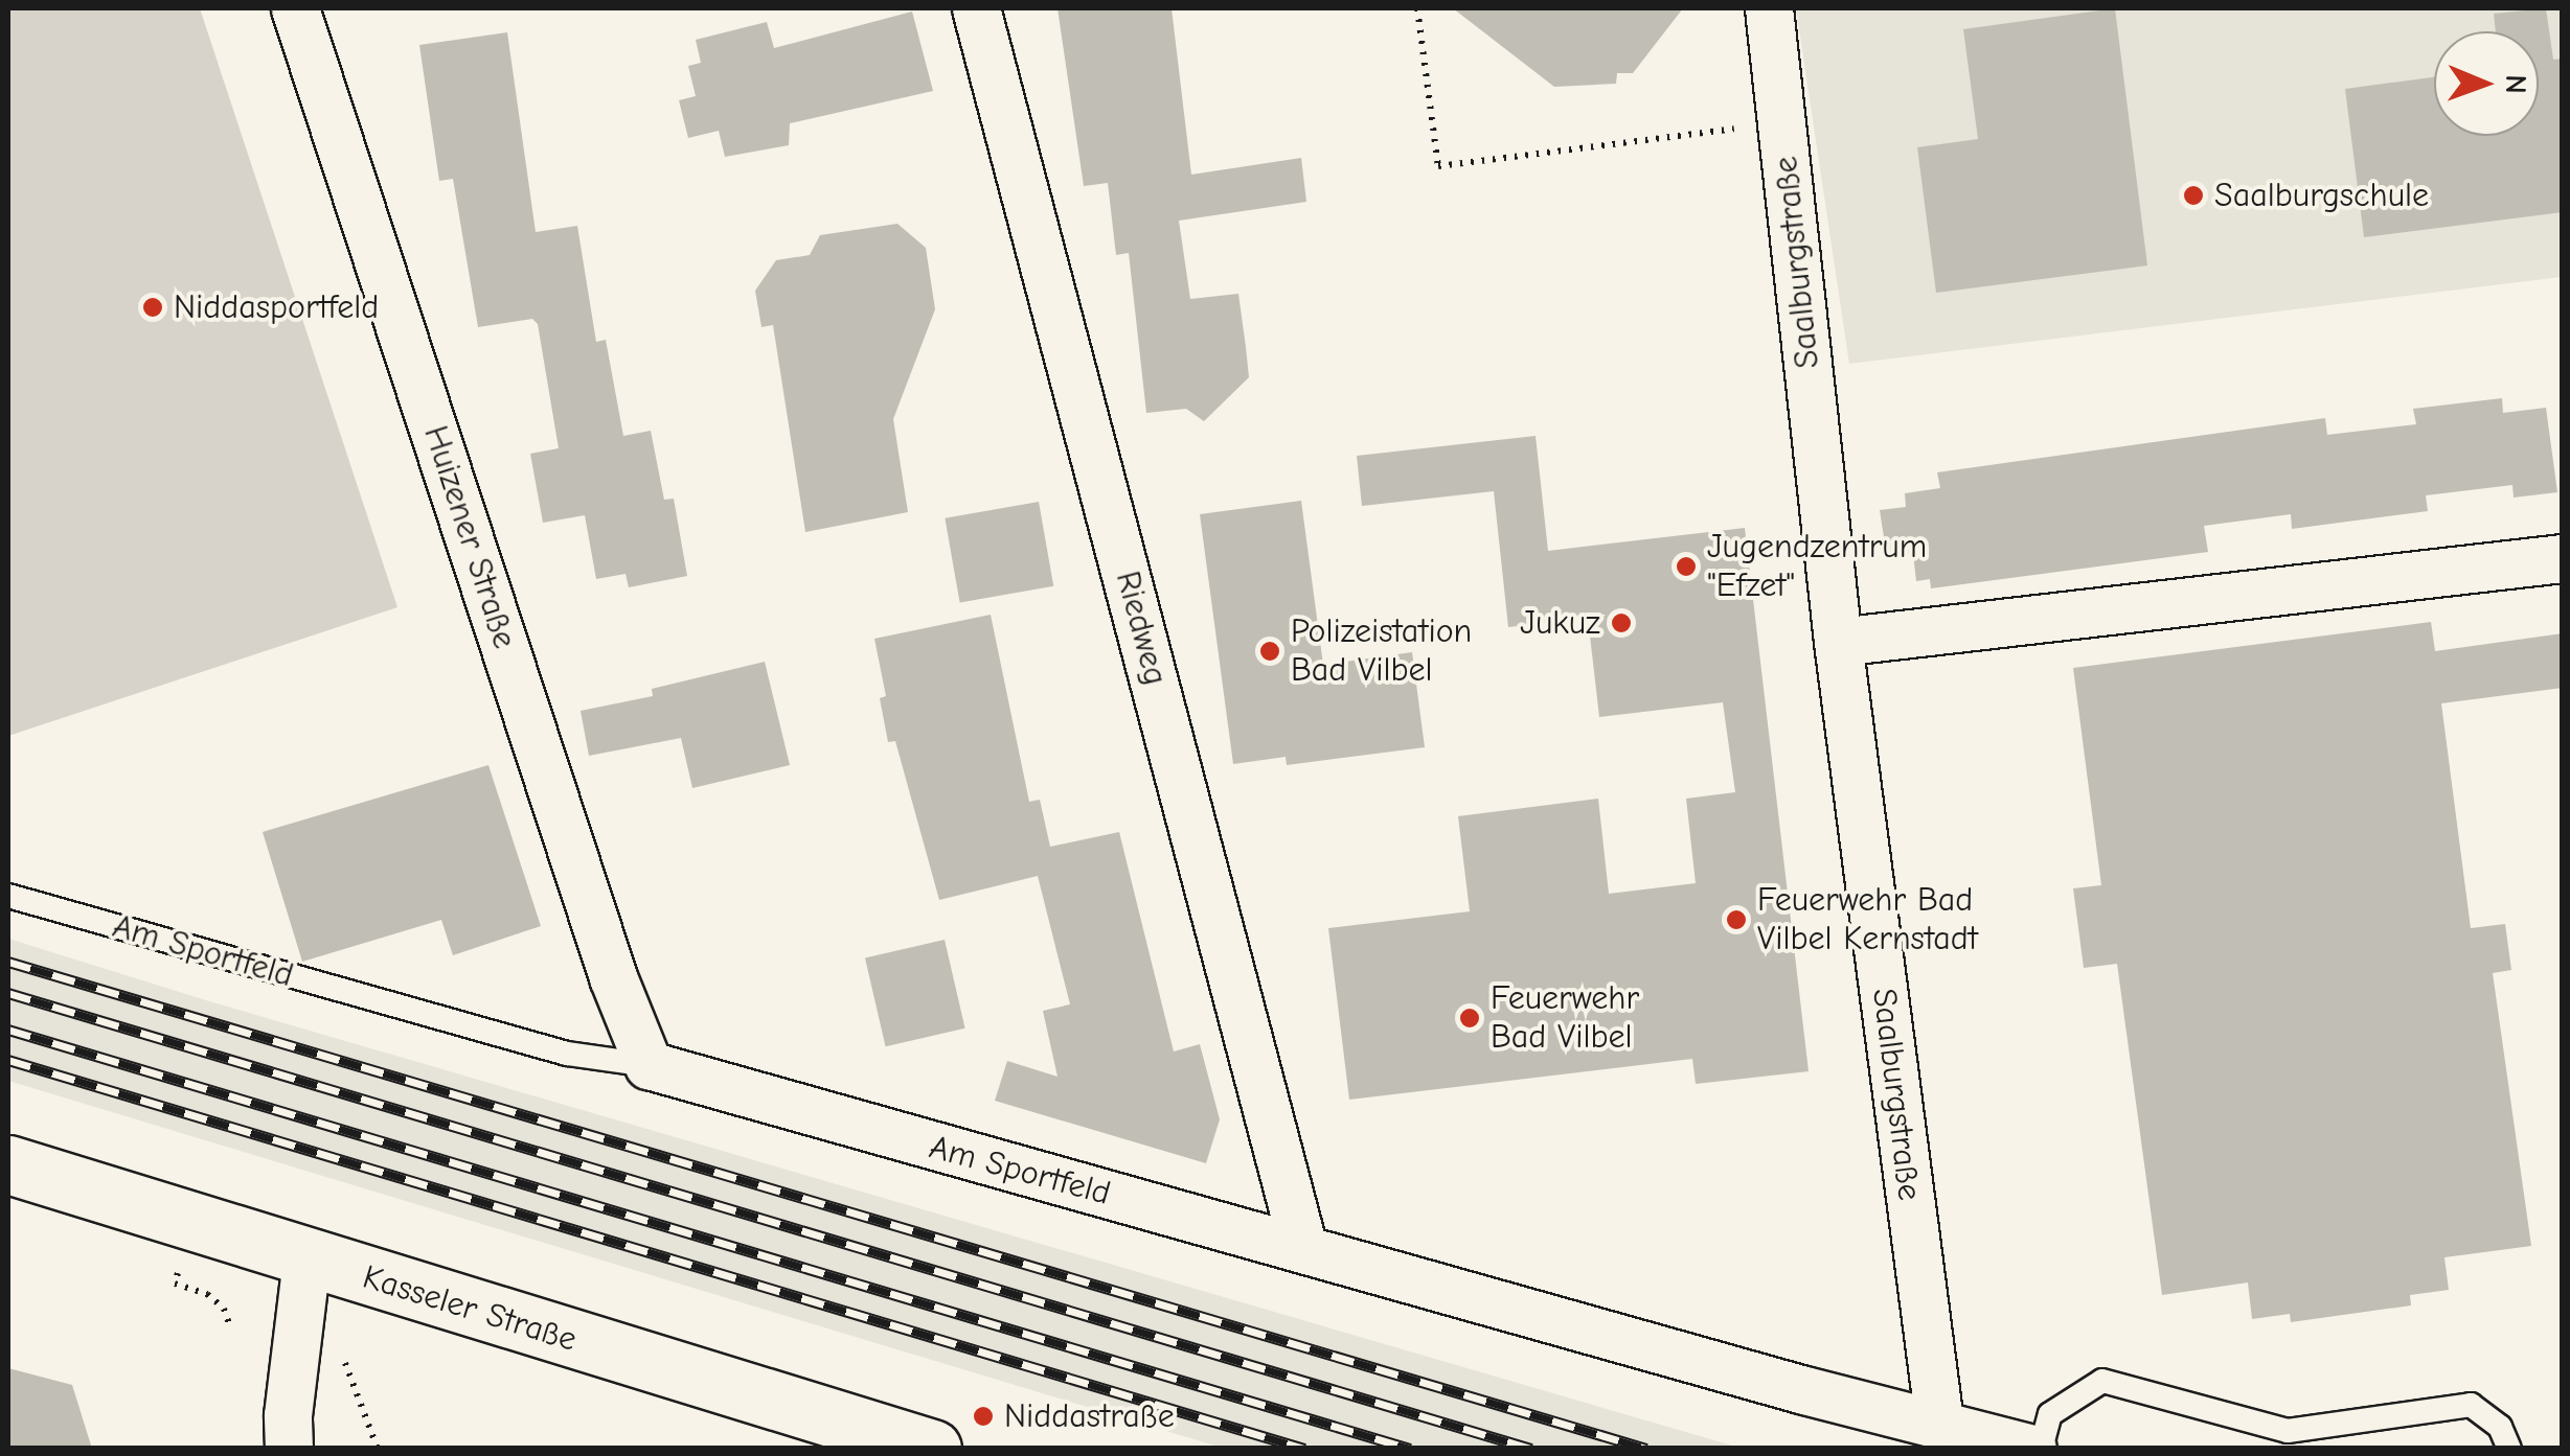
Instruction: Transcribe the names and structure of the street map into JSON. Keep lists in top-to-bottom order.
{
  "streets": {
    "main road": ["Kasseler Straße"],
    "street": [
      "Saalburgstraße",
      "Huizener Straße",
      "Riedweg",
      "Am Sportfeld"
    ]
  },
  "crossings": [
    ["Saalburgstraße", "Am Sportfeld"],
    ["Huizener Straße", "Am Sportfeld"],
    ["Riedweg", "Am Sportfeld"]
  ],
  "places": [
    "Saalburgschule",
    "Niddasportfeld",
    "Jugendzentrum \"Efzet\"",
    "Jukuz",
    "Polizeistation Bad Vilbel",
    "Feuerwehr Bad Vilbel Kernstadt",
    "Feuerwehr Bad Vilbel",
    "Niddastraße"
  ],
  "north": "right"
}
